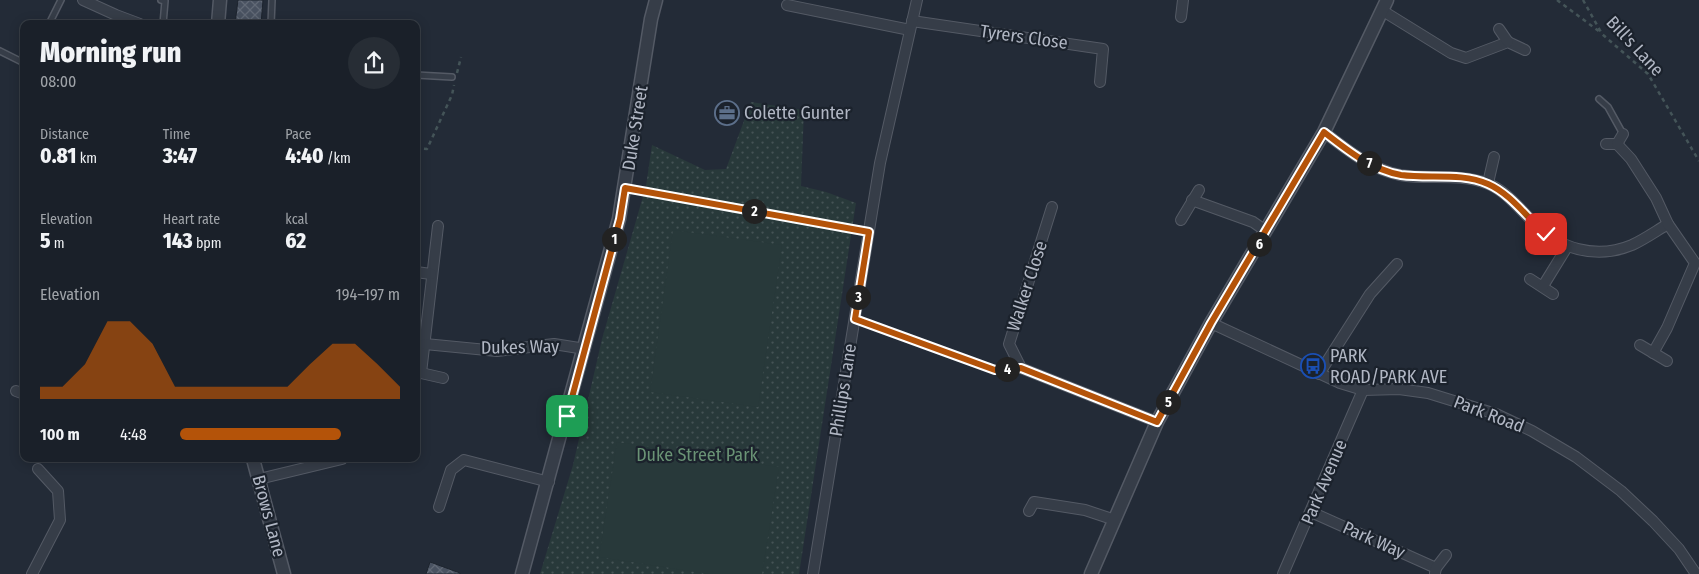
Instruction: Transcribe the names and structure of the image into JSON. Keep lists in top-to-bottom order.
{
  "streets": {
    "street": [
      "Tyrers Close",
      "Duke Street",
      "Walker Close",
      "Dukes Way",
      "Phillips Lane",
      "Park Road",
      "Park Avenue",
      "Brows Lane",
      "Park Way"
    ],
    "path": ["Bill's Lane"]
  },
  "crossings": [
    ["Tyrers Close", "Phillips Lane"],
    ["Duke Street", "Dukes Way"],
    ["Park Road", "Park Avenue"],
    ["Park Avenue", "Park Way"]
  ],
  "parks": ["Duke Street Park"],
  "places": {
    "office": ["Colette Gunter"],
    "bus stop": ["PARK ROAD/PARK AVE"]
  },
  "page": {
    "heading": ["Morning run", "08:00"],
    "stats": [
      ["Distance", "0.81 km"],
      ["Time", "3:47"],
      ["Pace", "4:40 /km"],
      ["Elevation", "5 m"],
      ["Heart rate", "143 bpm"],
      ["kcal", "62"]
    ],
    "pins": [
      "7",
      "2",
      "1",
      "6",
      "3",
      "4",
      "5"
    ],
    "chart": ["Elevation", "194–197 m"],
    "list": [
      {
        "name": "100 m",
        "note": "4:48"
      }
    ]
  }
}
